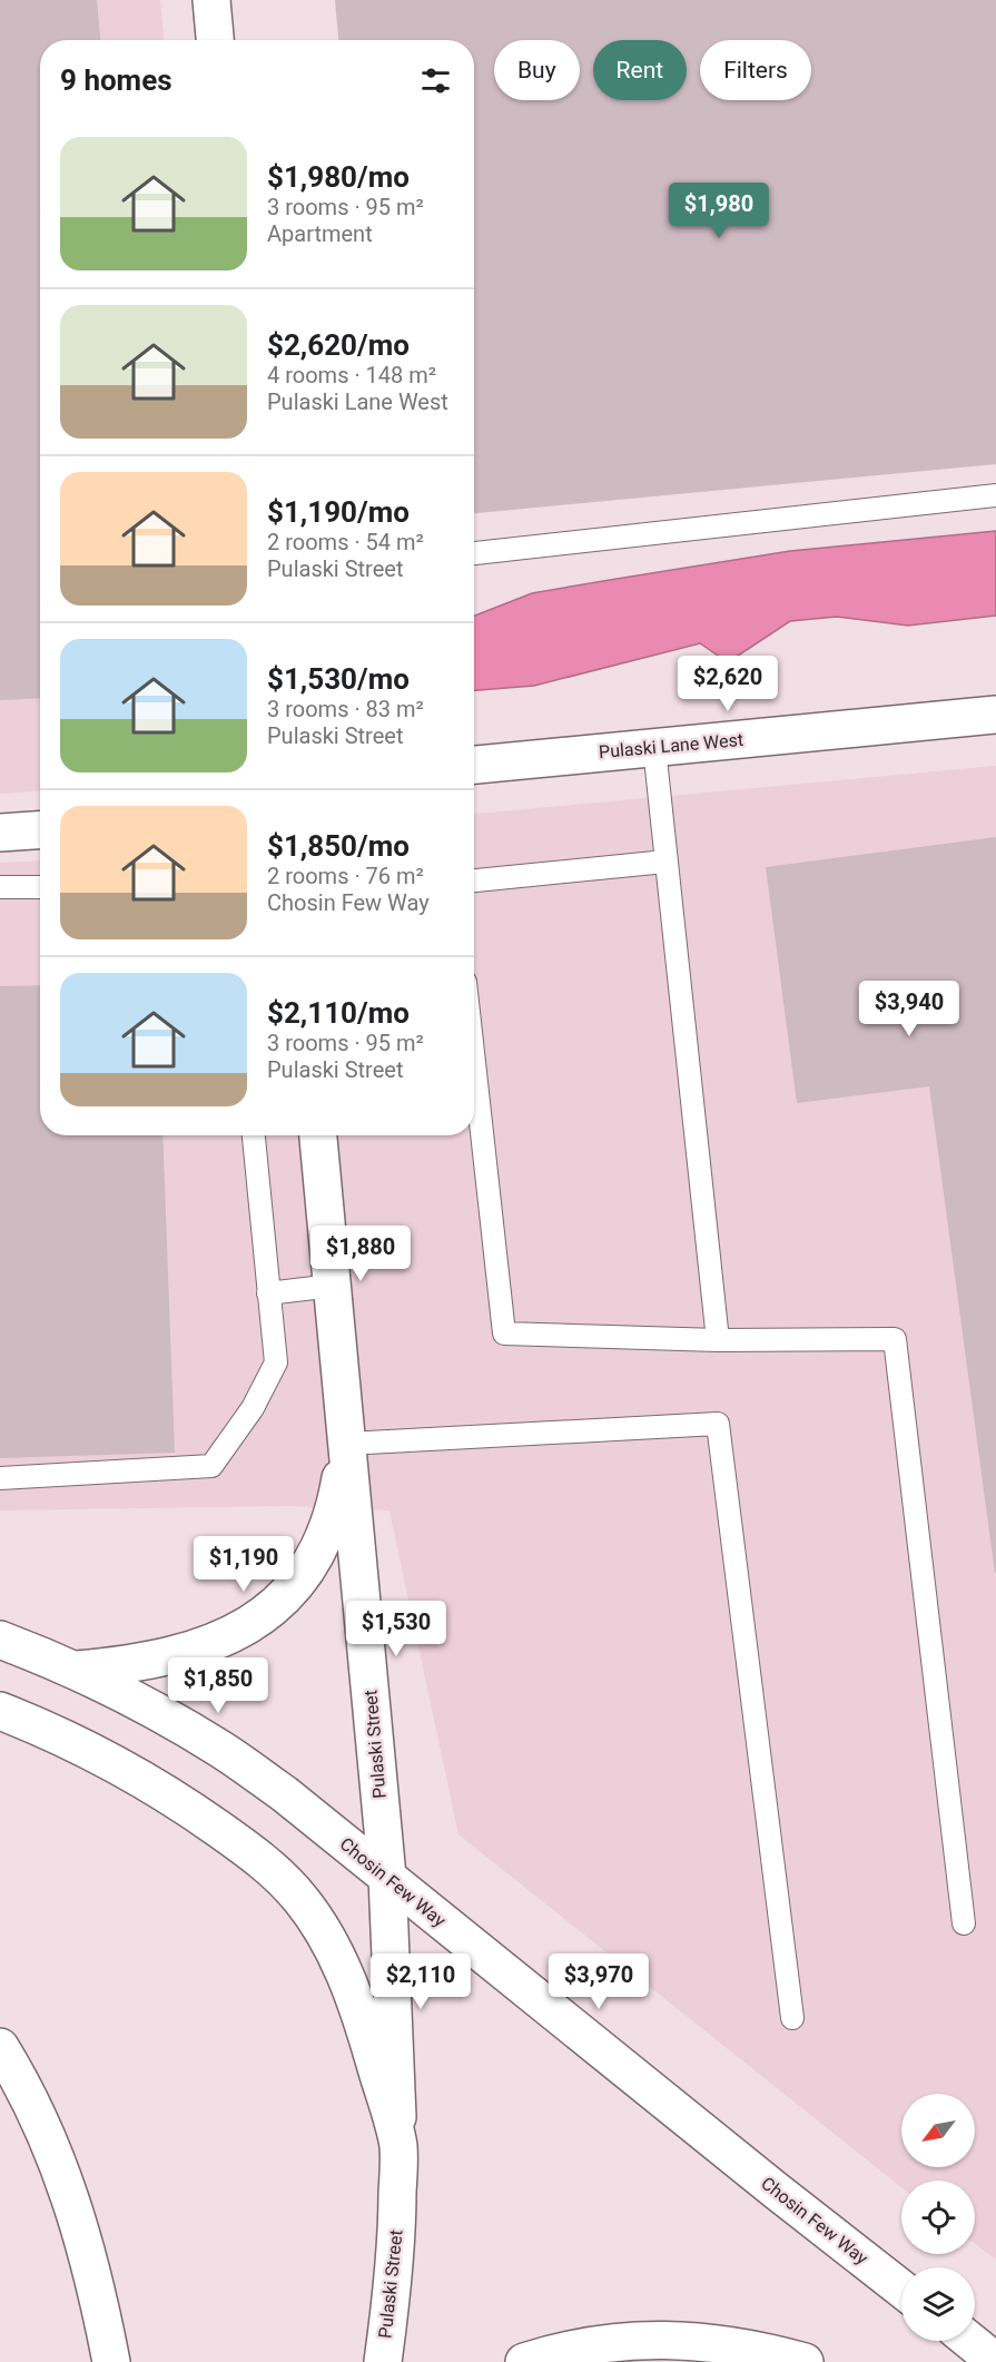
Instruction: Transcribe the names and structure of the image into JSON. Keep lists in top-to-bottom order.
{
  "streets": {
    "main road": ["Pulaski Lane West", "Pulaski Street", "Chosin Few Way"]
  },
  "crossings": [
    ["Pulaski Street", "Chosin Few Way"]
  ],
  "north": "bottom left",
  "page": {
    "chip": ["Buy", "Rent", "Filters"],
    "heading": "9 homes",
    "list": [
      {
        "name": "$1,980/mo",
        "note": "3 rooms · 95 m² · Apartment"
      },
      {
        "name": "$2,620/mo",
        "note": "4 rooms · 148 m² · Pulaski Lane West"
      },
      {
        "name": "$1,190/mo",
        "note": "2 rooms · 54 m² · Pulaski Street"
      },
      {
        "name": "$1,530/mo",
        "note": "3 rooms · 83 m² · Pulaski Street"
      },
      {
        "name": "$1,850/mo",
        "note": "2 rooms · 76 m² · Chosin Few Way"
      },
      {
        "name": "$2,110/mo",
        "note": "3 rooms · 95 m² · Pulaski Street"
      }
    ],
    "price": [
      "$1,980",
      "$2,620",
      "$3,940",
      "$1,880",
      "$1,190",
      "$1,530",
      "$1,850",
      "$2,110",
      "$3,970"
    ]
  }
}
